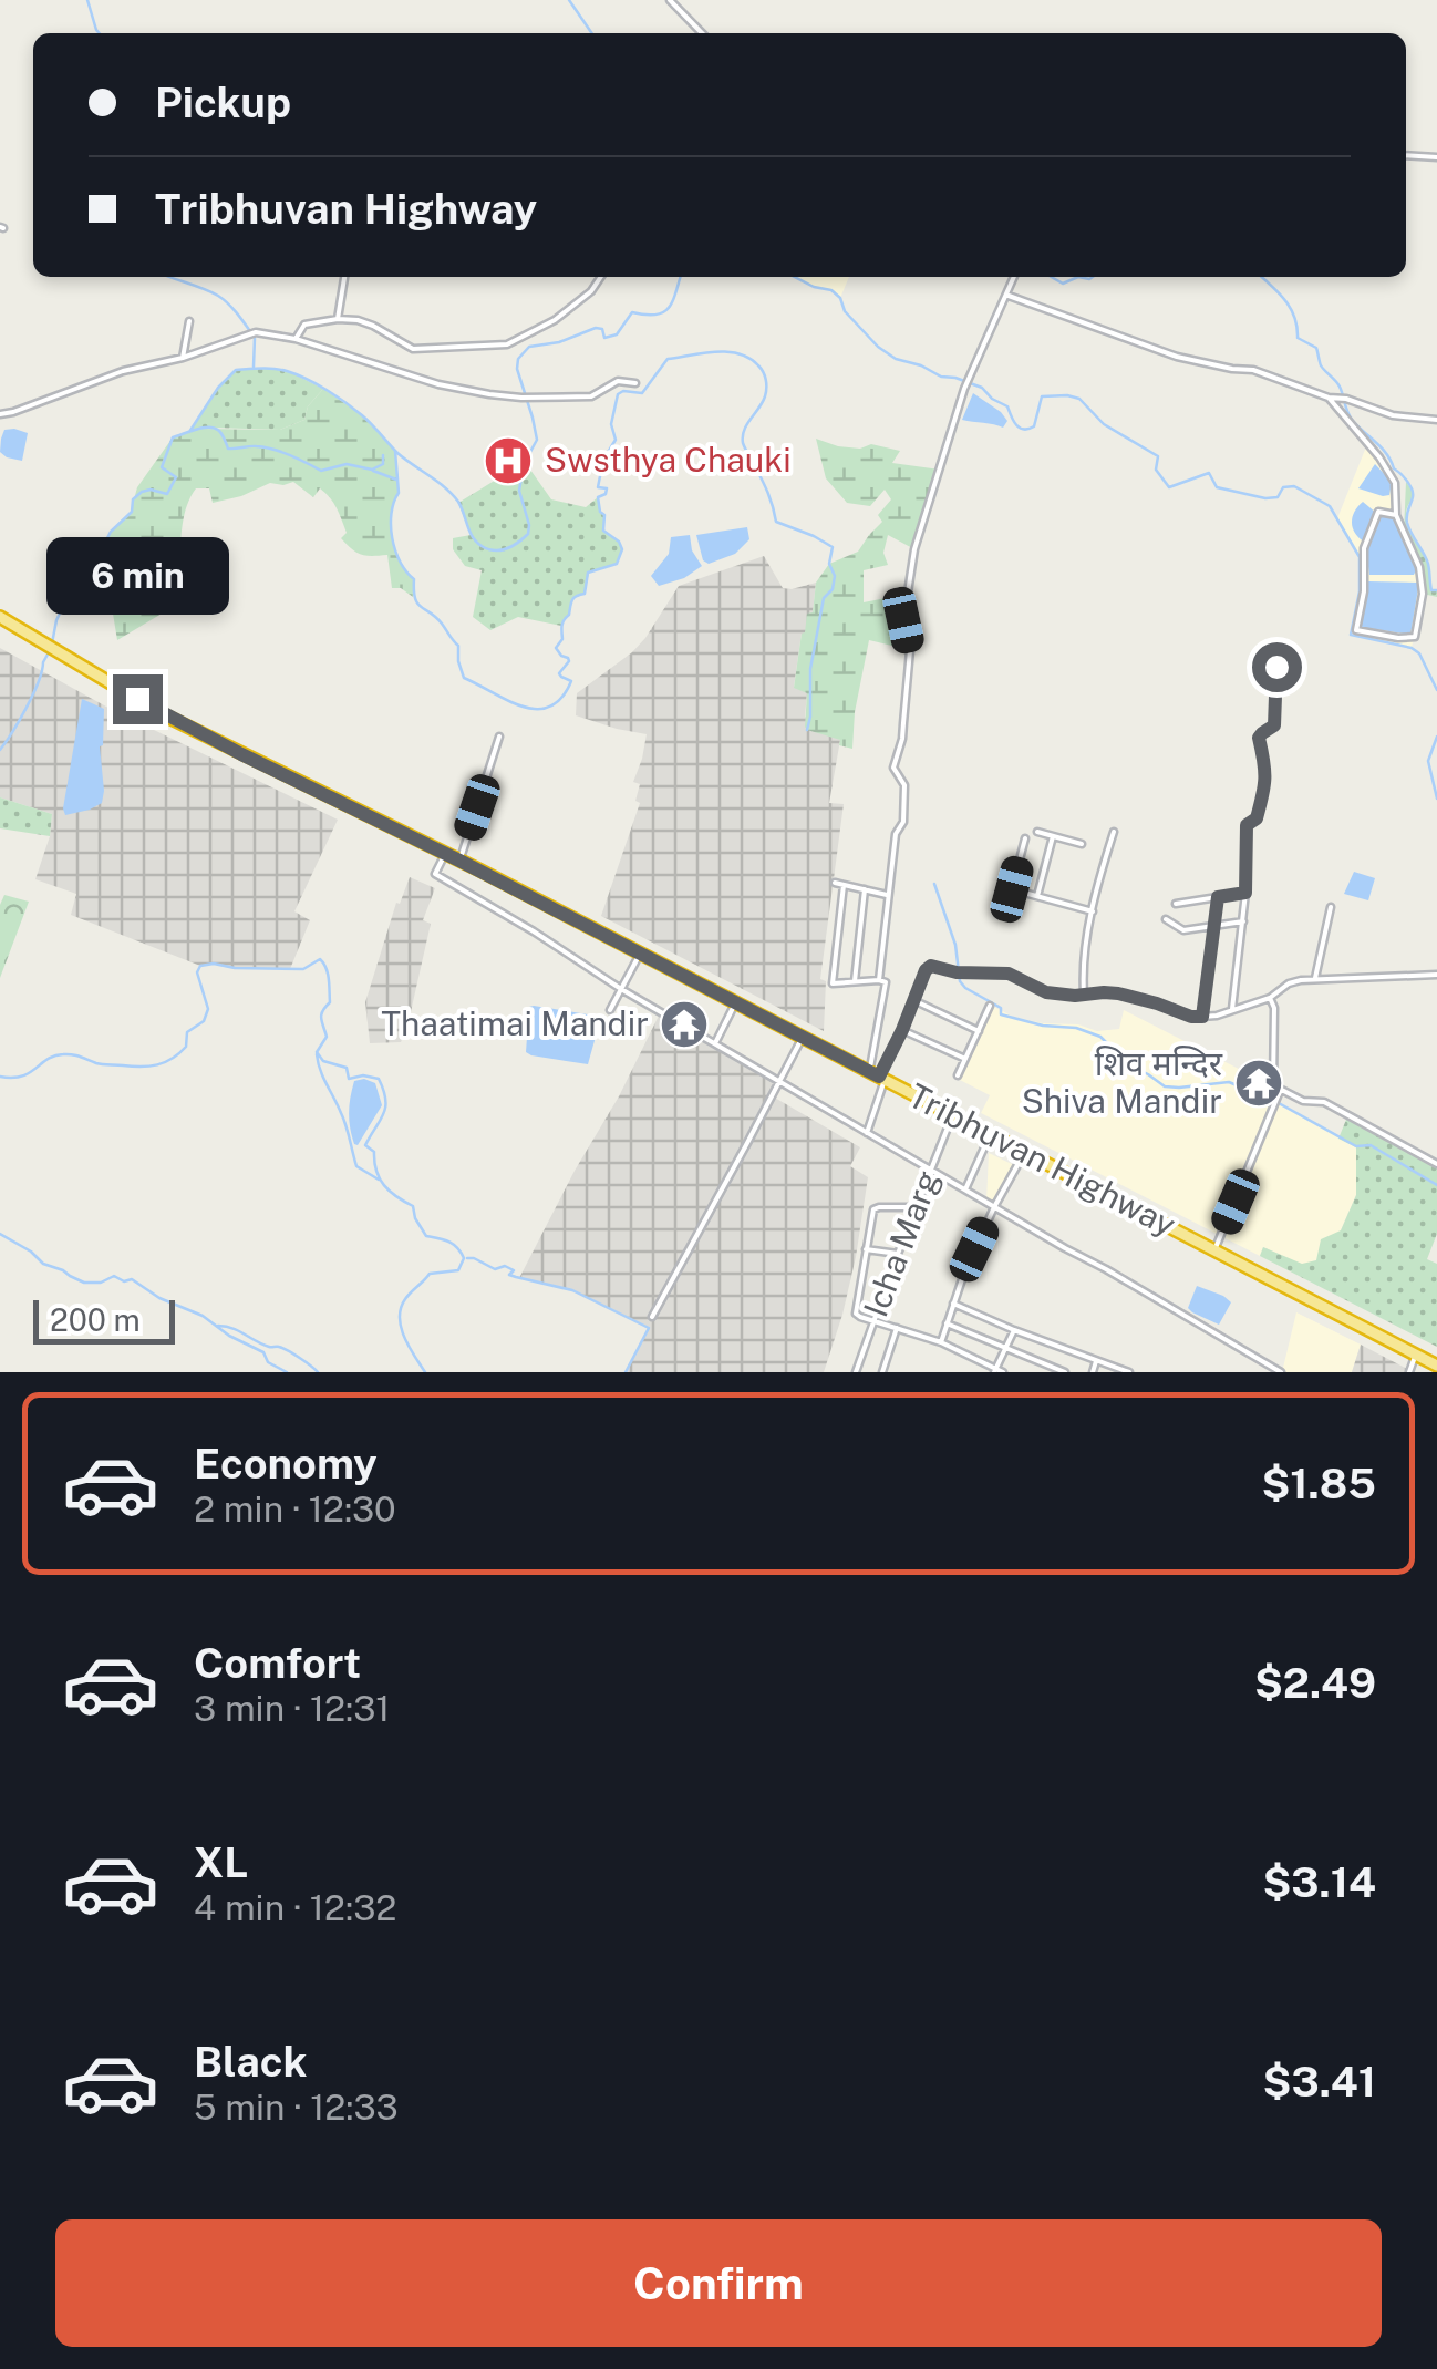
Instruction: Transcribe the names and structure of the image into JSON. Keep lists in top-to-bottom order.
{
  "streets": {
    "highway": ["Tribhuvan Highway"],
    "street": ["Icha Marg"]
  },
  "crossings": [
    ["Tribhuvan Highway", "Icha Marg"]
  ],
  "places": {
    "hospital": ["Swsthya Chauki"],
    "temple": ["Thaatimai Mandir", "शिव मन्दिर Shiva Mandir"]
  },
  "scale_bar": "200 m",
  "page": {
    "banner": ["Pickup", "Tribhuvan Highway"],
    "bubble": "6 min",
    "scale": "200 m",
    "list": [
      {
        "name": "Economy",
        "note": "2 min · 12:30",
        "value": "$1.85"
      },
      {
        "name": "Comfort",
        "note": "3 min · 12:31",
        "value": "$2.49"
      },
      {
        "name": "XL",
        "note": "4 min · 12:32",
        "value": "$3.14"
      },
      {
        "name": "Black",
        "note": "5 min · 12:33",
        "value": "$3.41"
      }
    ],
    "buttons": "Confirm"
  }
}
